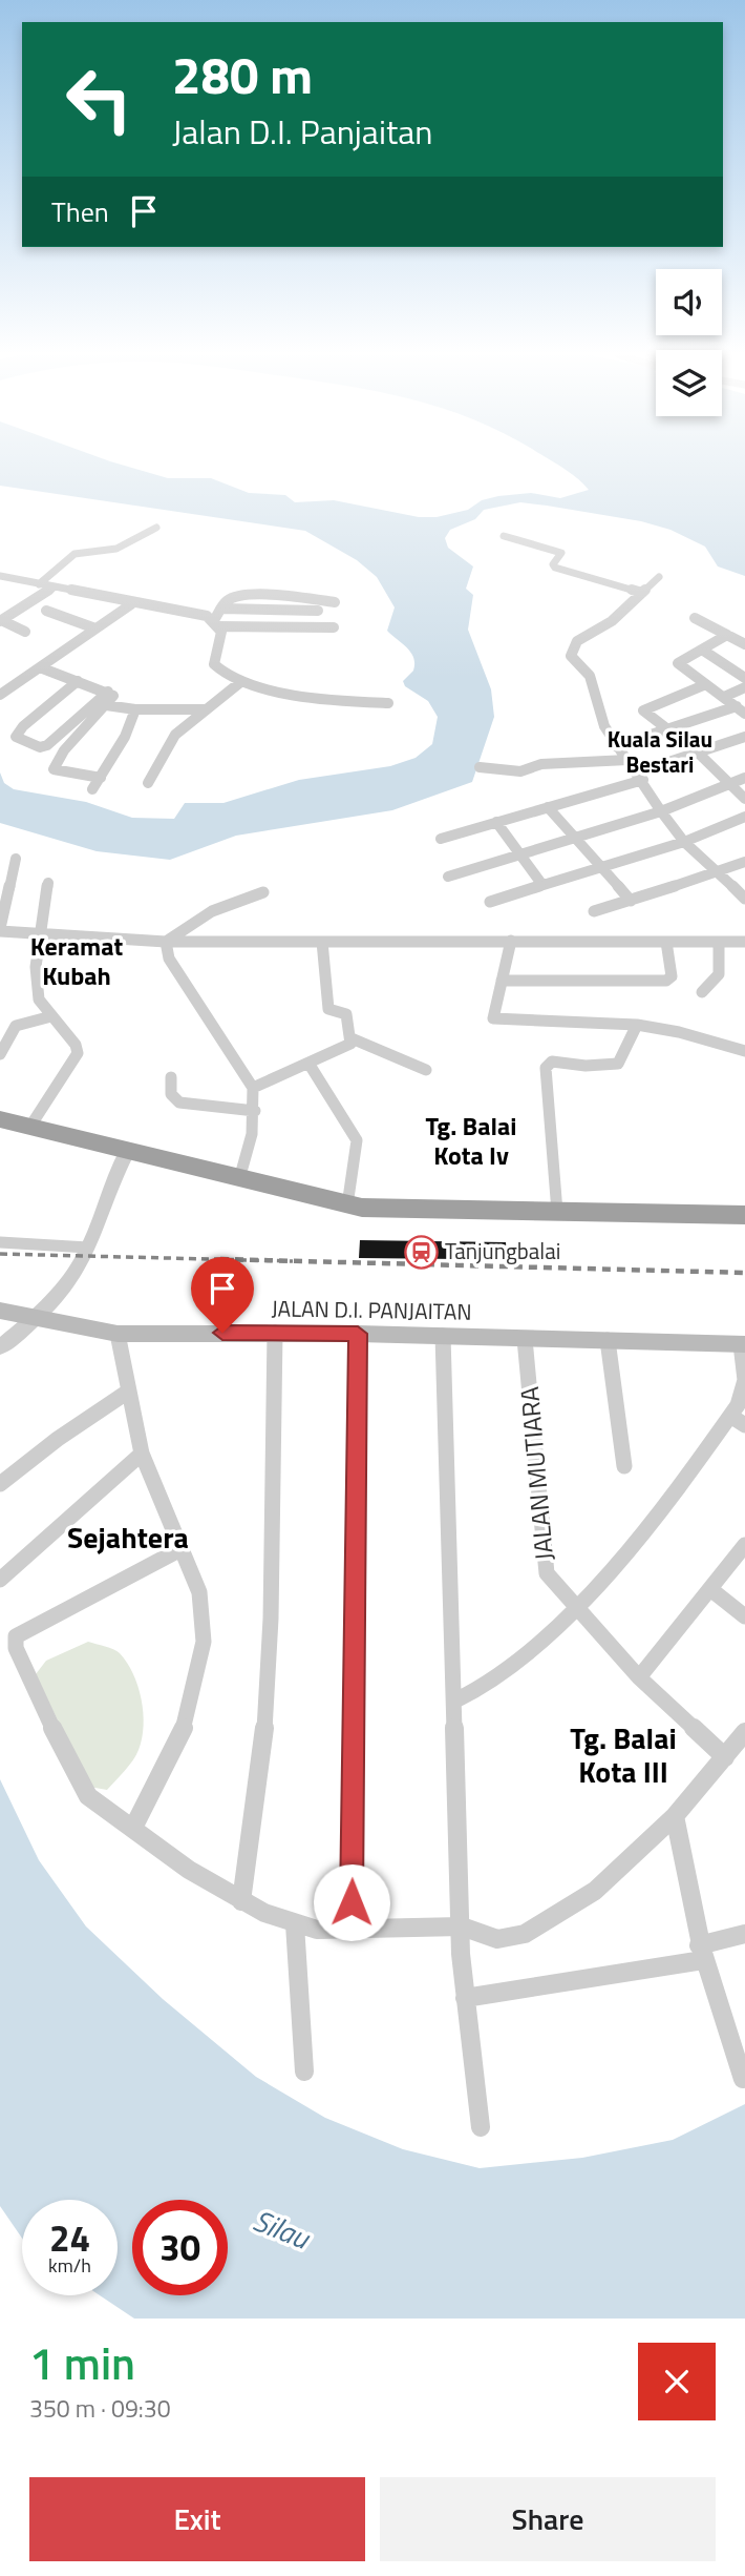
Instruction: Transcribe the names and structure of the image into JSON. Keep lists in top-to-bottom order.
{
  "streets": {
    "main road": ["JALAN D.I. PANJAITAN"],
    "street": ["JALAN MUTIARA"]
  },
  "crossings": [
    ["JALAN D.I. PANJAITAN", "JALAN MUTIARA"]
  ],
  "districts": [
    "Kuala Silau Bestari",
    "Keramat Kubah",
    "Tg. Balai Kota Iv",
    "Sejahtera",
    "Tg. Balai Kota III"
  ],
  "water": ["Silau"],
  "places": {
    "station": ["Tanjungbalai"]
  },
  "page": {
    "turn": ["280 m", "Jalan D.I. Panjaitan"],
    "then": "Then",
    "speed": "24 km/h",
    "limit": "30",
    "heading": ["1 min", "350 m · 09:30"],
    "buttons": ["Exit", "Share"]
  }
}
